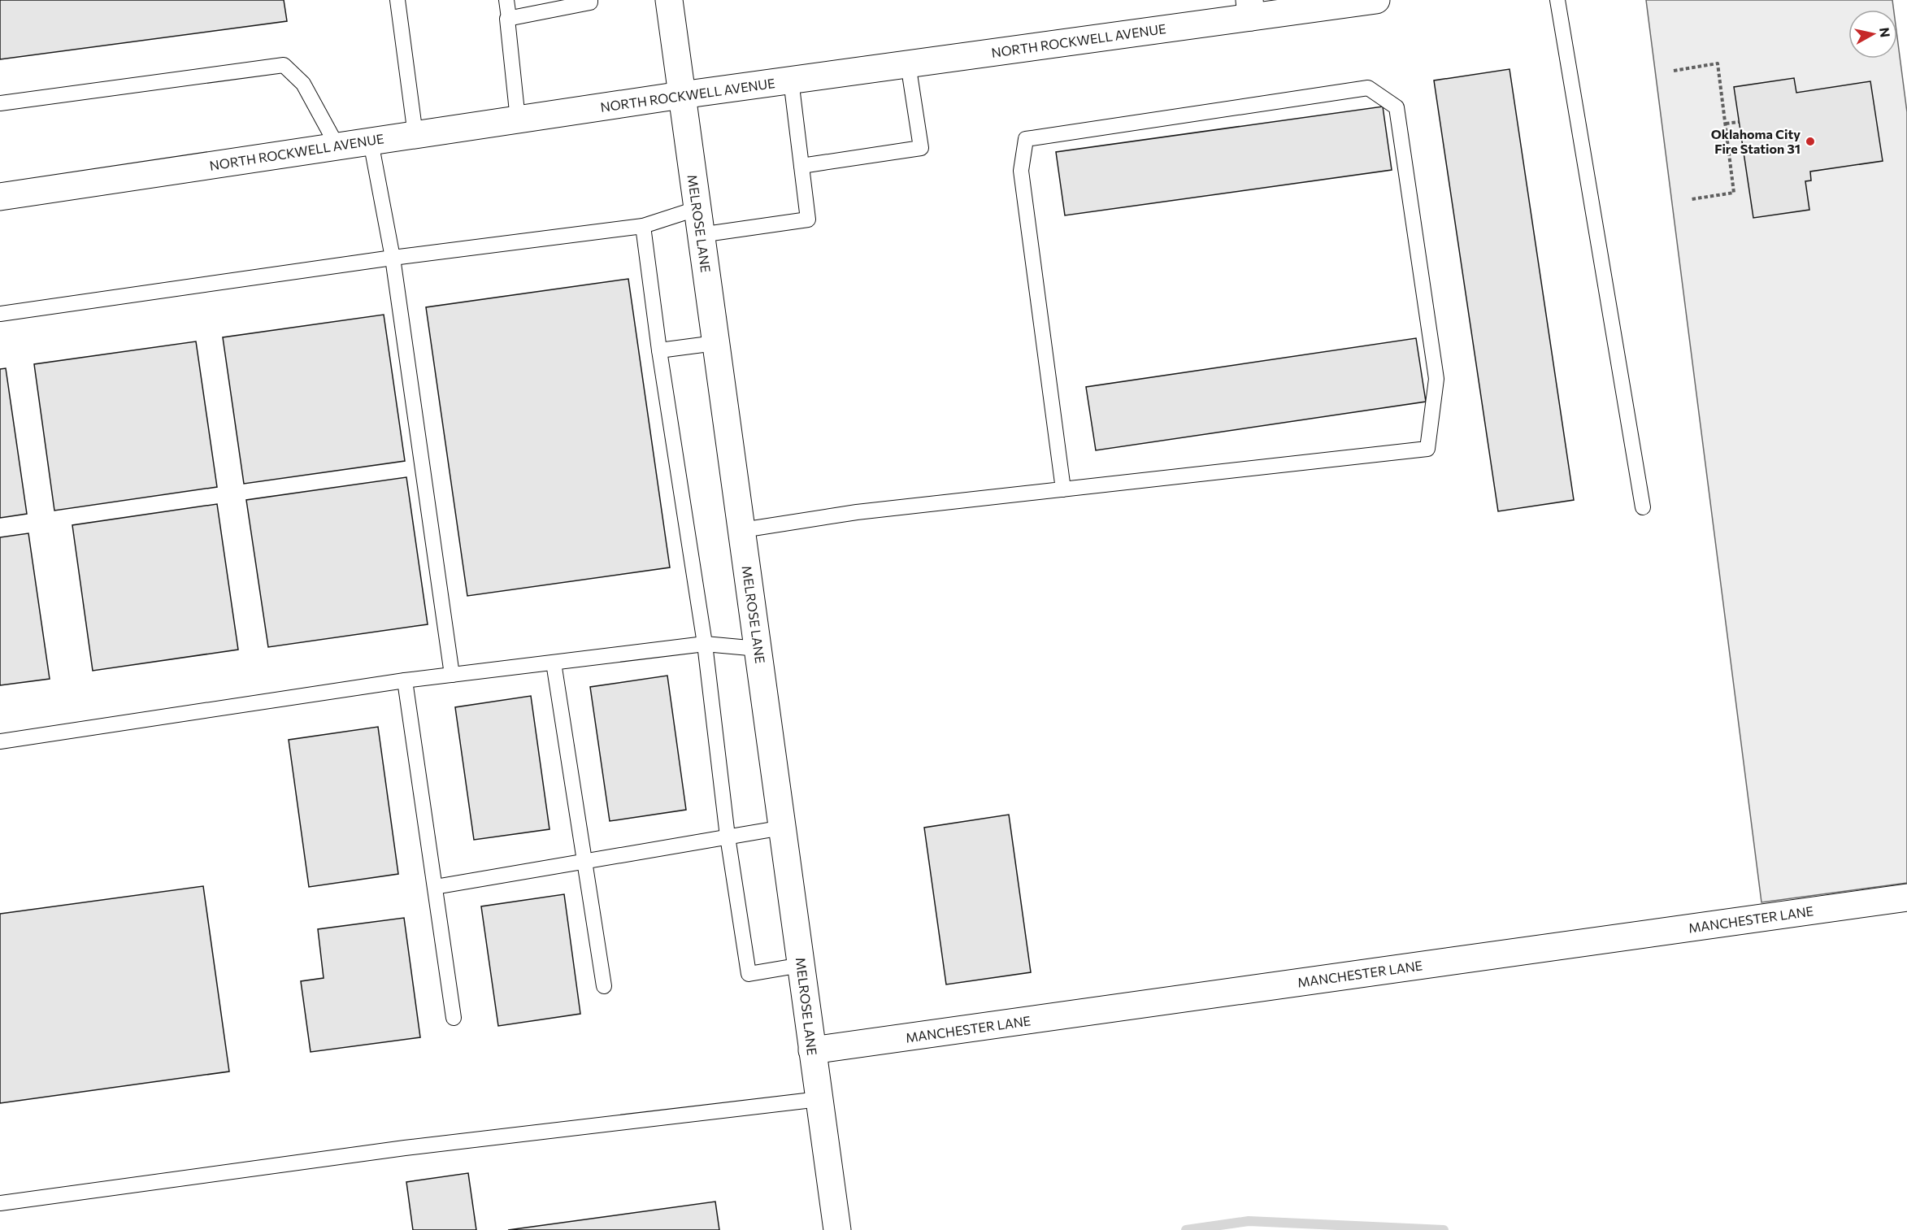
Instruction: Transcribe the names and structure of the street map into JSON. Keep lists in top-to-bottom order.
{
  "streets": {
    "street": ["NORTH ROCKWELL AVENUE", "MELROSE LANE", "MANCHESTER LANE"]
  },
  "crossings": [
    ["NORTH ROCKWELL AVENUE", "MELROSE LANE"],
    ["MELROSE LANE", "MANCHESTER LANE"]
  ],
  "places": ["Oklahoma City Fire Station 31"],
  "north": "right"
}
